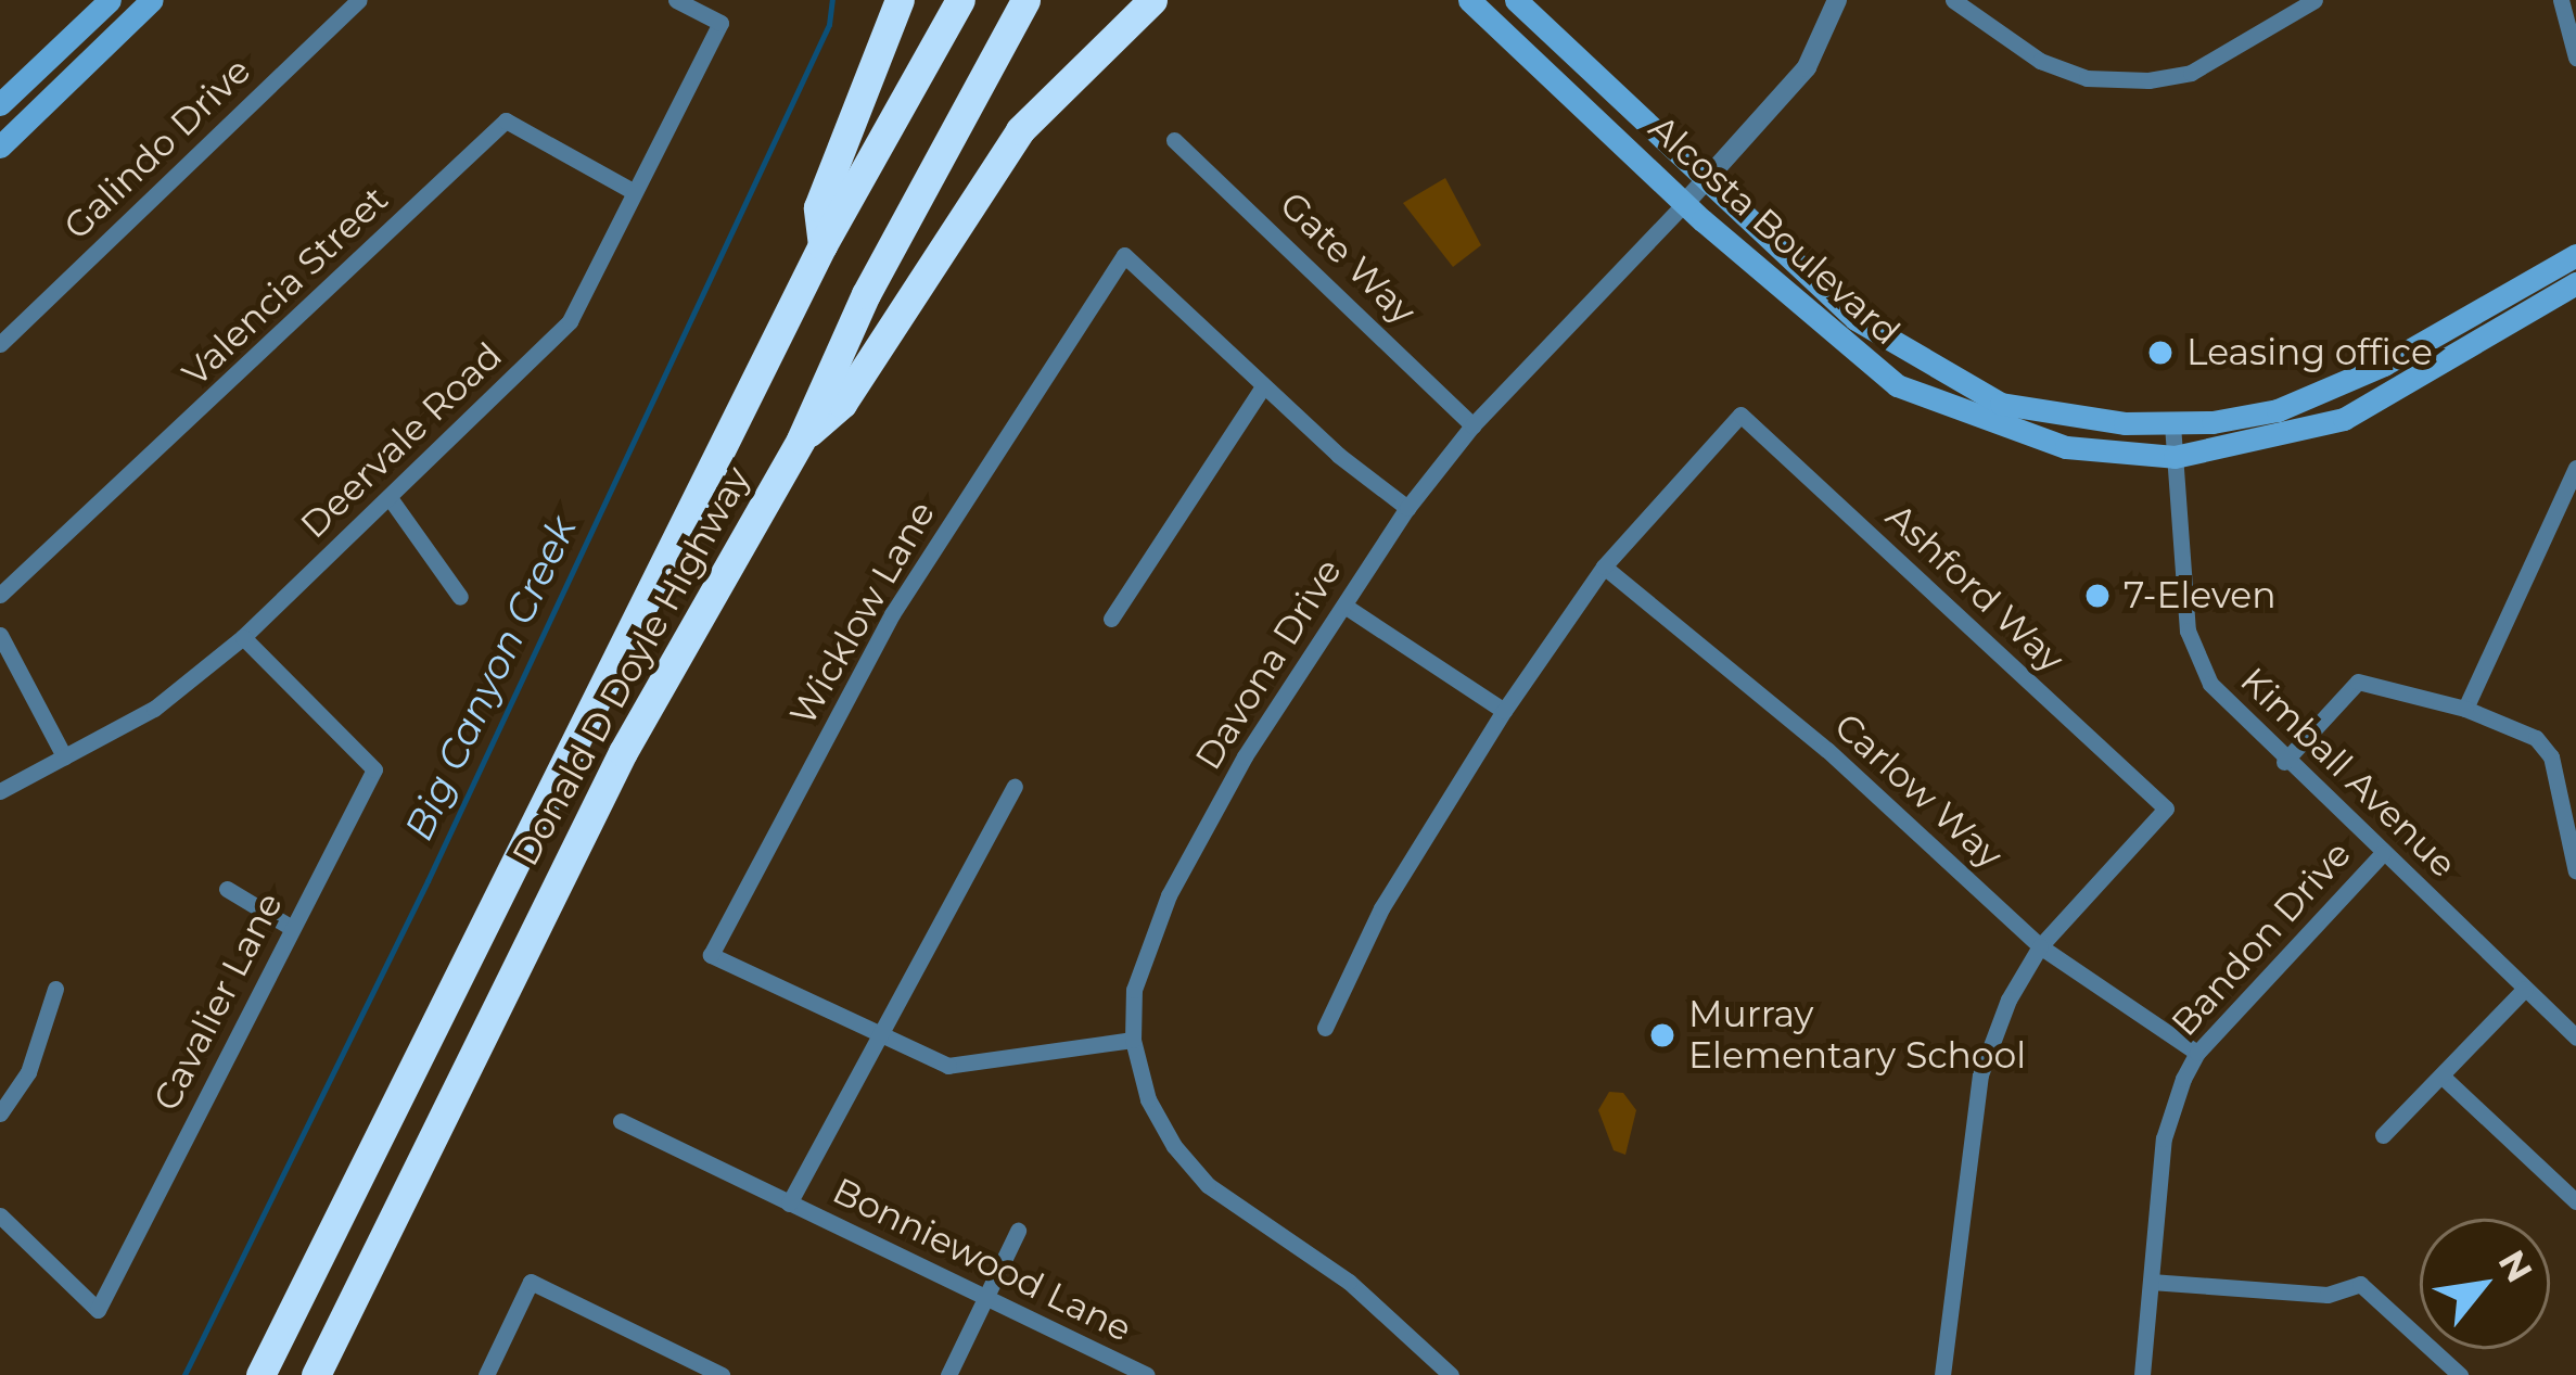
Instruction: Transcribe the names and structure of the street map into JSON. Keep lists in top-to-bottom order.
{
  "streets": {
    "highway": ["Donald D Doyle Highway"],
    "main road": ["Alcosta Boulevard"],
    "street": [
      "Galindo Drive",
      "Gate Way",
      "Valencia Street",
      "Deervale Road",
      "Ashford Way",
      "Wicklow Lane",
      "Davona Drive",
      "Kimball Avenue",
      "Carlow Way",
      "Bandon Drive",
      "Cavalier Lane",
      "Bonniewood Lane"
    ]
  },
  "crossings": [
    ["Alcosta Boulevard", "Davona Drive"],
    ["Alcosta Boulevard", "Kimball Avenue"],
    ["Gate Way", "Davona Drive"],
    ["Valencia Street", "Deervale Road"],
    ["Deervale Road", "Cavalier Lane"],
    ["Ashford Way", "Carlow Way"],
    ["Wicklow Lane", "Davona Drive"],
    ["Kimball Avenue", "Bandon Drive"],
    ["Carlow Way", "Bandon Drive"]
  ],
  "water": ["Big Canyon Creek"],
  "places": ["Leasing office", "7-Eleven", "Murray Elementary School"],
  "north": "top right"
}
